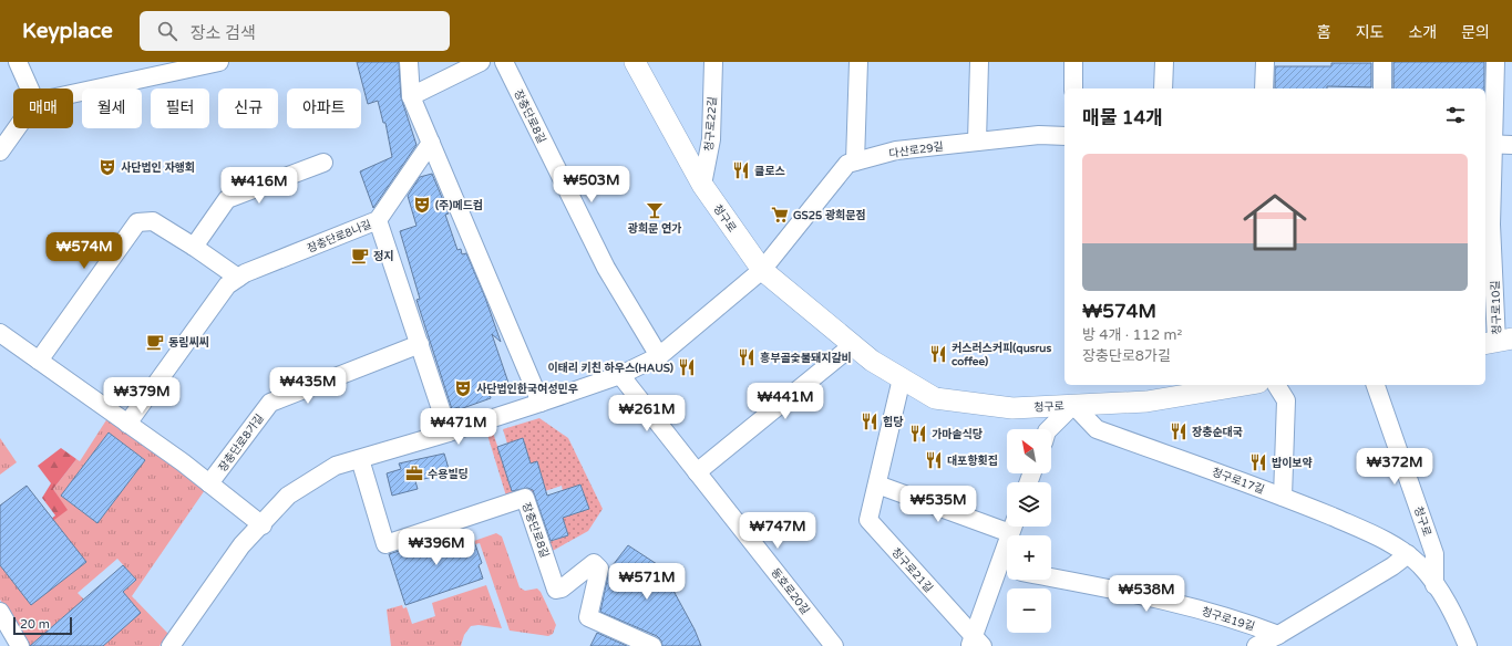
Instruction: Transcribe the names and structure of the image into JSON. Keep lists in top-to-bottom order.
{
  "streets": {
    "street": [
      "장충단로8길",
      "청구로22길",
      "다산로29길",
      "청구로",
      "장충단로8나길",
      "청구로10길",
      "장충단로8가길",
      "청구로17길",
      "청구로21길",
      "동호로20길",
      "청구로19길"
    ]
  },
  "crossings": [
    ["청구로22길", "청구로"],
    ["다산로29길", "청구로"],
    ["청구로", "청구로17길"],
    ["청구로", "청구로21길"]
  ],
  "places": {
    "theatre": ["사단법인 자행회", "(주)메드컴", "사단법인한국여성민우"],
    "restaurant": [
      "클로스",
      "커스러스커피(qusrus coffee)",
      "흥부골숯불돼지갈비",
      "이태리 키친 하우스(HAUS)",
      "힙당",
      "장충순대국",
      "가마솥식당",
      "대포항횟집",
      "밥이보약"
    ],
    "bar": ["광희문 연가"],
    "supermarket": ["GS25 광희문점"],
    "cafe": ["정지", "동림씨씨"],
    "office": ["수용빌딩"]
  },
  "scale_bar": "20 m",
  "north": "top left",
  "page": {
    "header": "Keyplace",
    "search": "장소 검색",
    "nav": [
      "홈",
      "지도",
      "소개",
      "문의"
    ],
    "chip": [
      "매매",
      "월세",
      "필터",
      "신규",
      "아파트"
    ],
    "heading": "매물 14개",
    "list": [
      {
        "name": "₩574M",
        "note": "방 4개 · 112 m² · 장충단로8가길"
      }
    ],
    "price": [
      "₩503M",
      "₩416M",
      "₩574M",
      "₩435M",
      "₩379M",
      "₩441M",
      "₩261M",
      "₩471M",
      "₩372M",
      "₩535M",
      "₩747M",
      "₩396M",
      "₩571M",
      "₩538M"
    ],
    "map_buttons": ["+", "−"],
    "scale": "20 m"
  }
}
